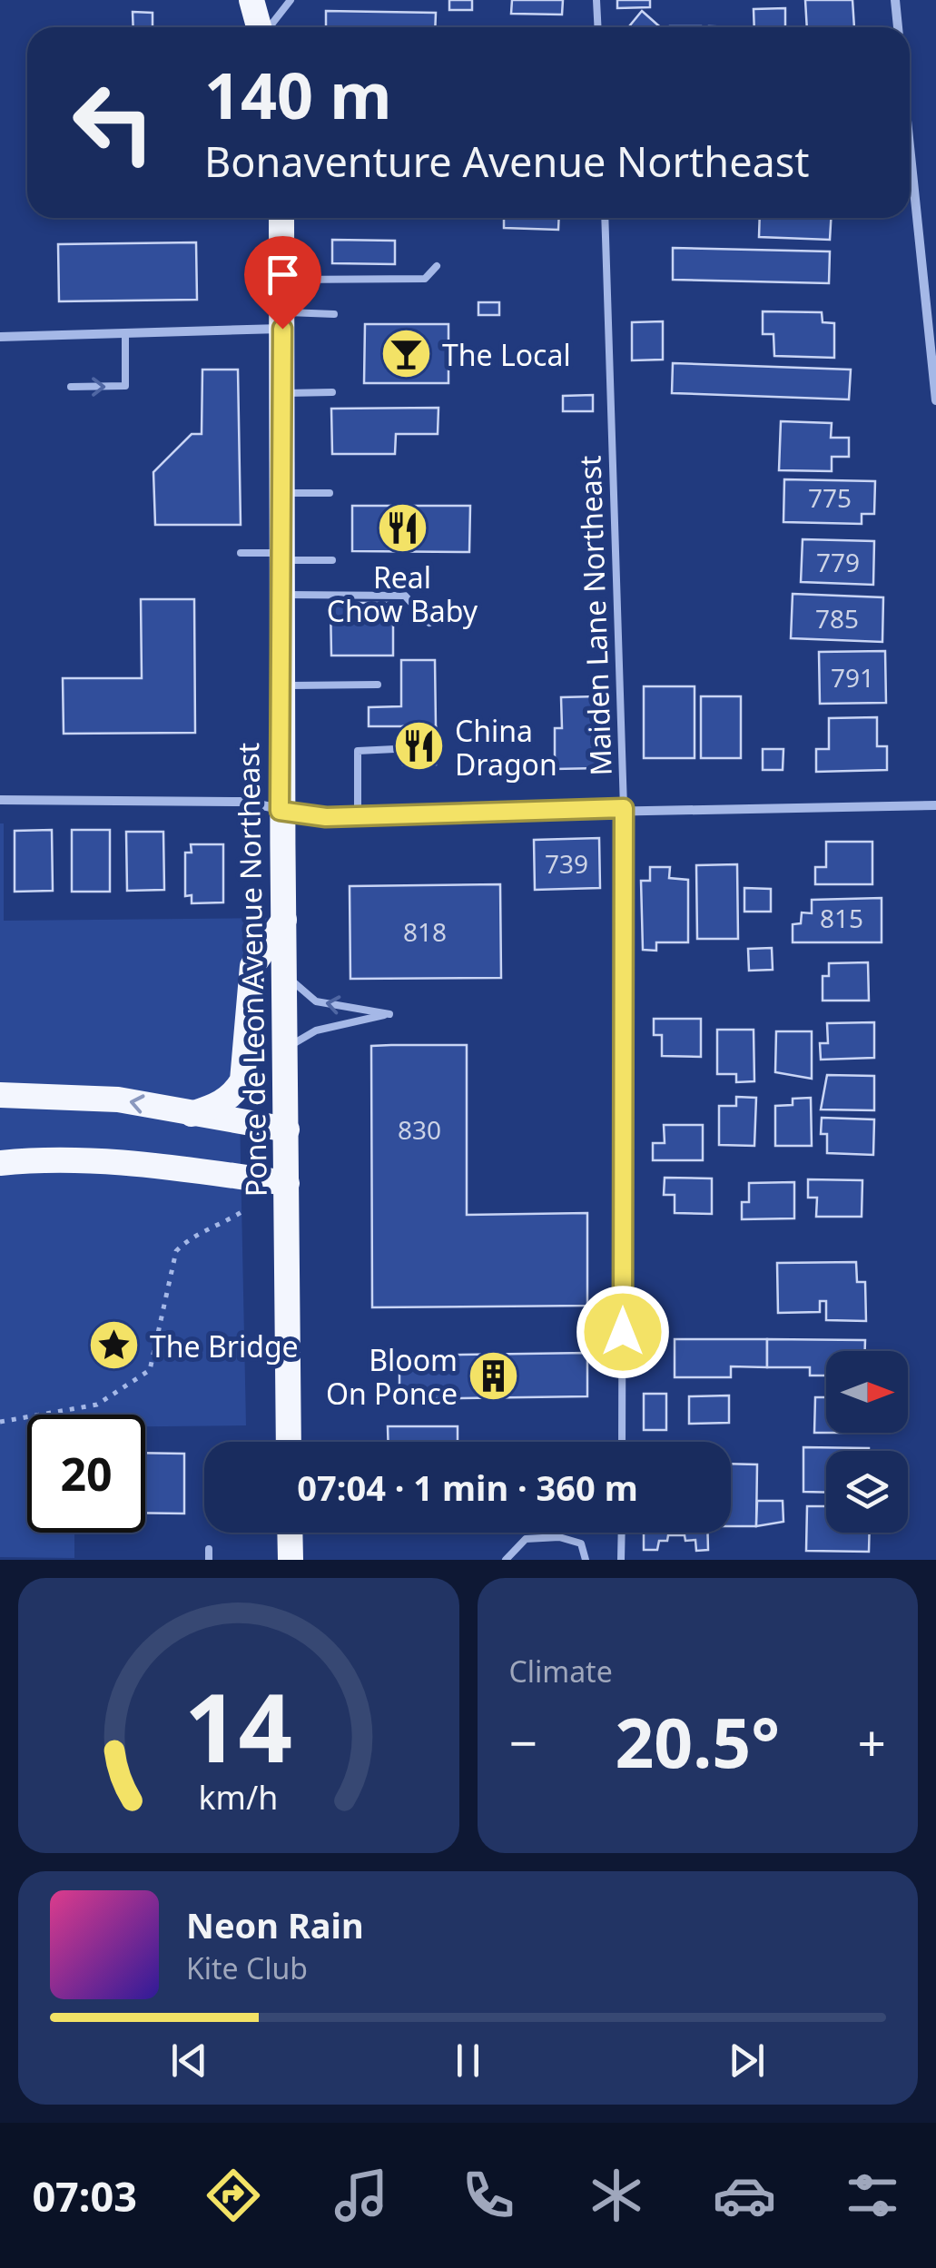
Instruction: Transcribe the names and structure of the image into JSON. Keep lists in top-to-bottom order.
{
  "streets": {
    "highway": ["Ponce de Leon Avenue Northeast"],
    "lane": ["Maiden Lane Northeast"]
  },
  "places": {
    "bar": ["The Local"],
    "restaurant": ["Real Chow Baby", "China Dragon"],
    "place": ["The Bridge"],
    "building": ["Bloom On Ponce"]
  },
  "house_numbers": [
    "775",
    "779",
    "785",
    "791",
    "739",
    "815",
    "818",
    "830"
  ],
  "north": "right",
  "page": {
    "turn": ["140 m", "Bonaventure Avenue Northeast"],
    "limit": "20",
    "trip": "07:04 · 1 min · 360 m",
    "tile": "Climate",
    "heat": ["−", "20.5°", "+"],
    "song": ["Neon Rain", "Kite Club"],
    "tabs": "07:03",
    "gauge": ["14", "km/h"]
  }
}
